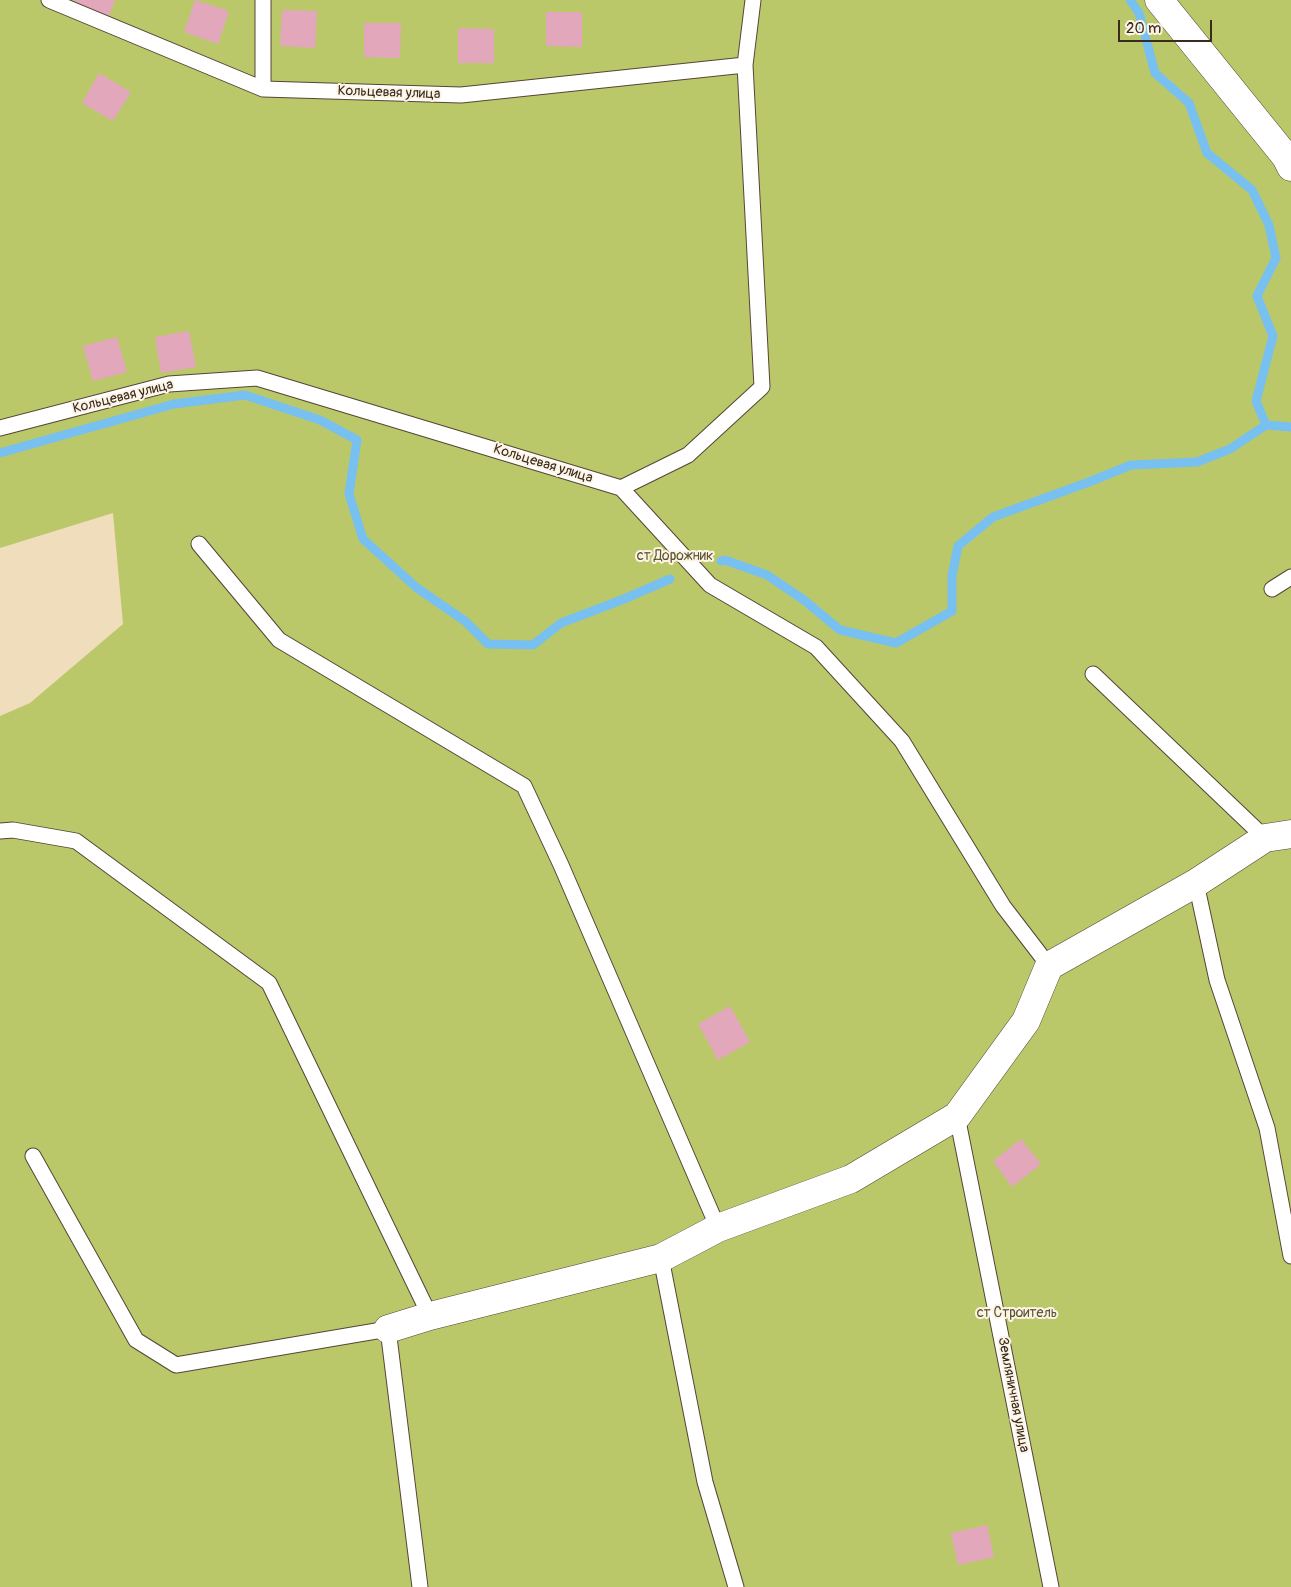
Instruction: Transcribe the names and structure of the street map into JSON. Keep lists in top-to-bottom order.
{
  "streets": {
    "lane": ["Кольцевая улица", "Земляничная улица"]
  },
  "parks": ["ст Дорожник", "ст Строитель"],
  "scale_bar": "20 m"
}
